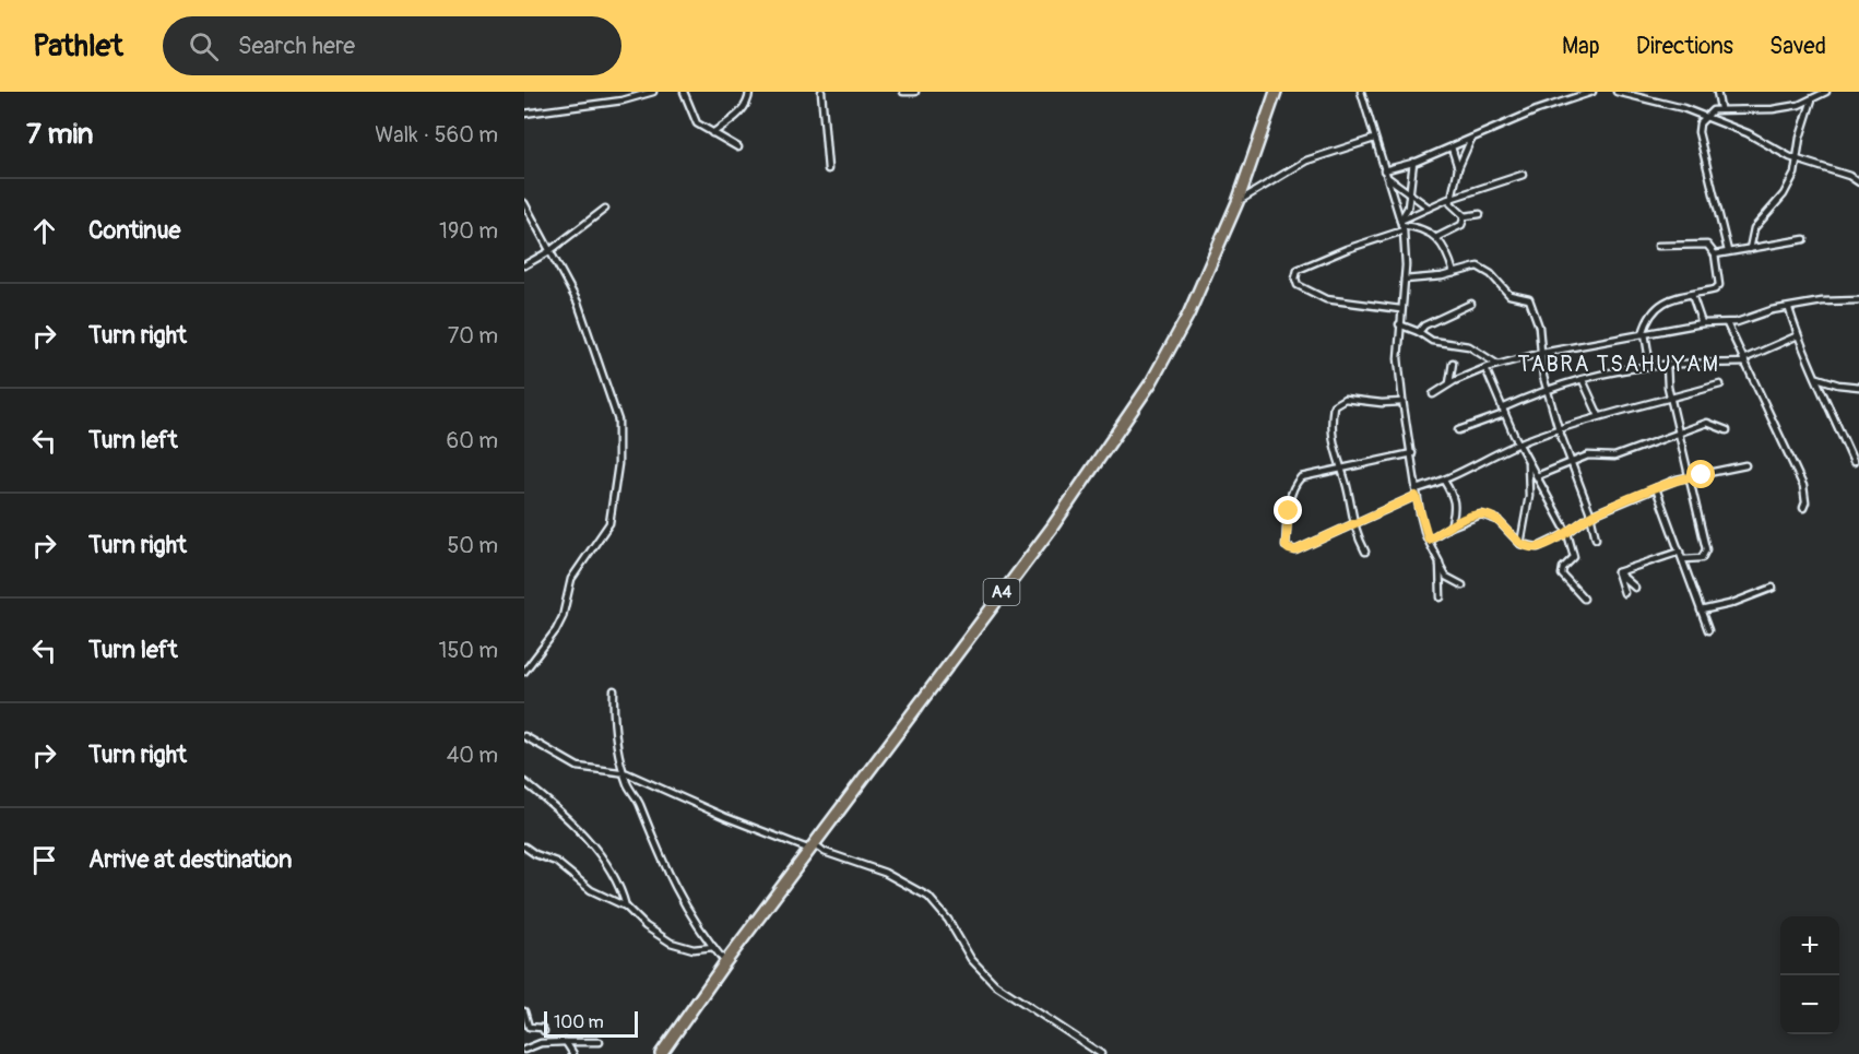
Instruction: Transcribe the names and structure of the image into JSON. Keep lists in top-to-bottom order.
{
  "streets": {
    "highway": ["A4"]
  },
  "districts": ["TABRA TSAHUYAM"],
  "scale_bar": "100 m",
  "page": {
    "header": "Pathlet",
    "search": "Search here",
    "nav": ["Map", "Directions", "Saved"],
    "heading": ["7 min", "Walk · 560 m"],
    "list": [
      ["Continue", "190 m"],
      ["Turn right", "70 m"],
      ["Turn left", "60 m"],
      ["Turn right", "50 m"],
      ["Turn left", "150 m"],
      ["Turn right", "40 m"],
      "Arrive at destination"
    ],
    "map_buttons": ["+", "−"],
    "scale": "100 m"
  }
}
